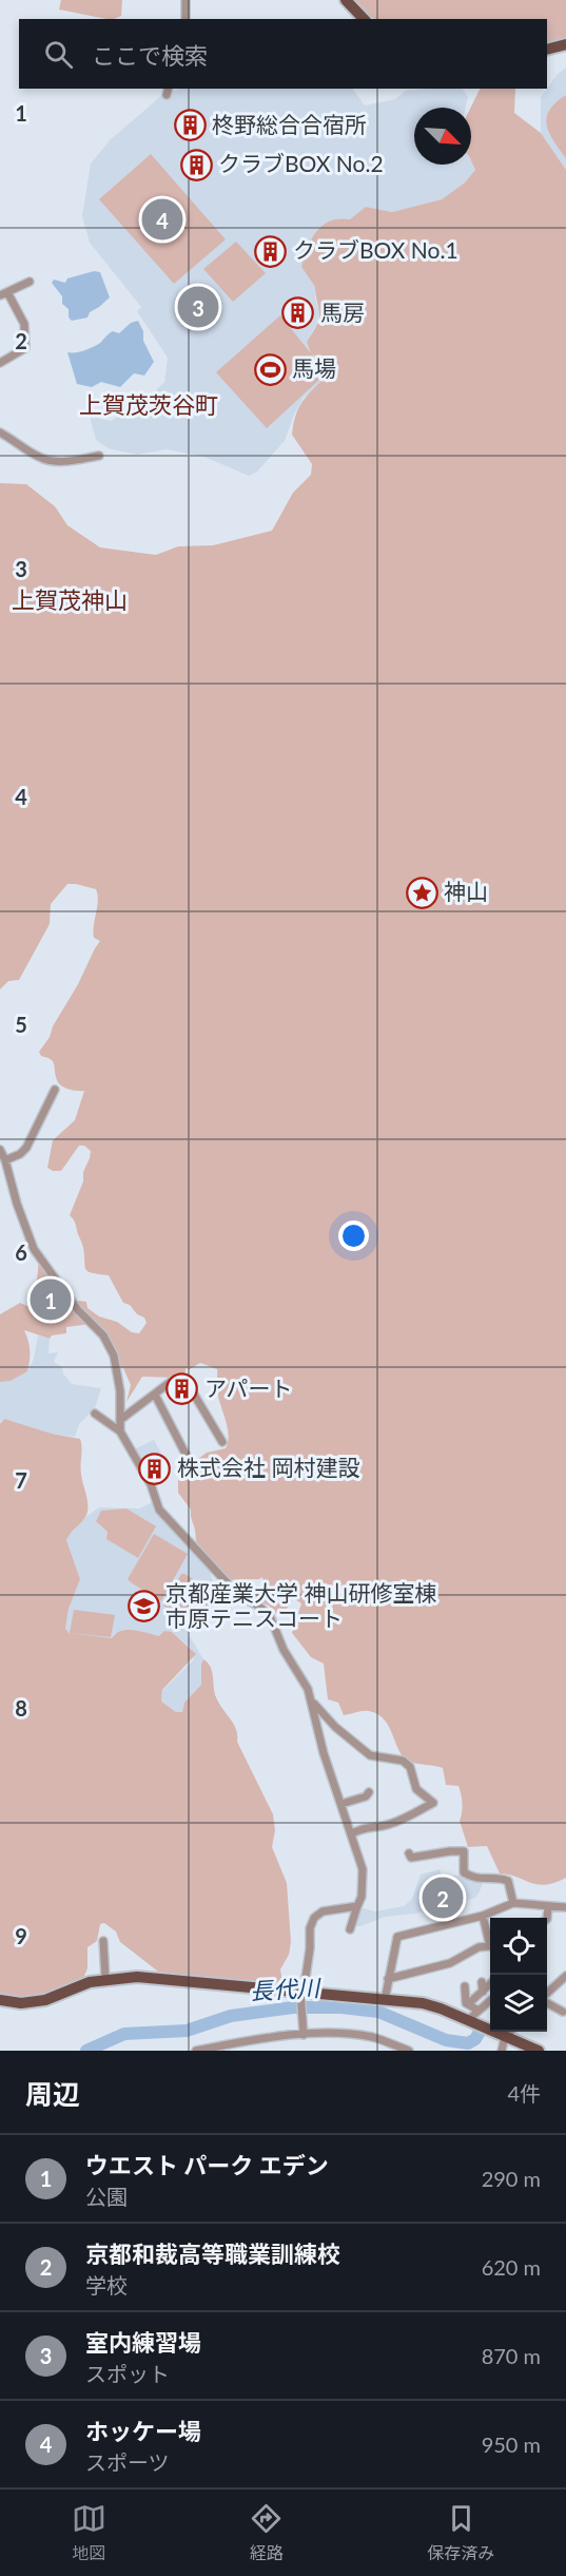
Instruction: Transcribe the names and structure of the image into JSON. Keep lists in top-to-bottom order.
{
  "districts": ["上賀茂茨谷町", "上賀茂神山"],
  "water": ["長代川"],
  "places": {
    "building": [
      "柊野総合合宿所",
      "クラブBOX No.2",
      "クラブBOX No.1",
      "馬房",
      "アパート",
      "株式会社 岡村建設"
    ],
    "sports": ["馬場"],
    "place": ["神山"],
    "school or university": ["京都産業大学 神山研修室棟 市原テニスコート"]
  },
  "north": "bottom right",
  "page": {
    "search": "ここで検索",
    "pins": [
      "4",
      "3",
      "1",
      "2"
    ],
    "heading": ["周辺", "4件"],
    "list": [
      {
        "mark": "1",
        "name": "ウエスト パーク エデン",
        "note": "公園",
        "value": "290 m"
      },
      {
        "mark": "2",
        "name": "京都和裁高等職業訓練校",
        "note": "学校",
        "value": "620 m"
      },
      {
        "mark": "3",
        "name": "室内練習場",
        "note": "スポット",
        "value": "870 m"
      },
      {
        "mark": "4",
        "name": "ホッケー場",
        "note": "スポーツ",
        "value": "950 m"
      }
    ],
    "nav": ["地図", "経路", "保存済み"]
  },
  "grid": {
    "rows": [
      "1",
      "2",
      "3",
      "4",
      "5",
      "6",
      "7",
      "8",
      "9"
    ]
  }
}
